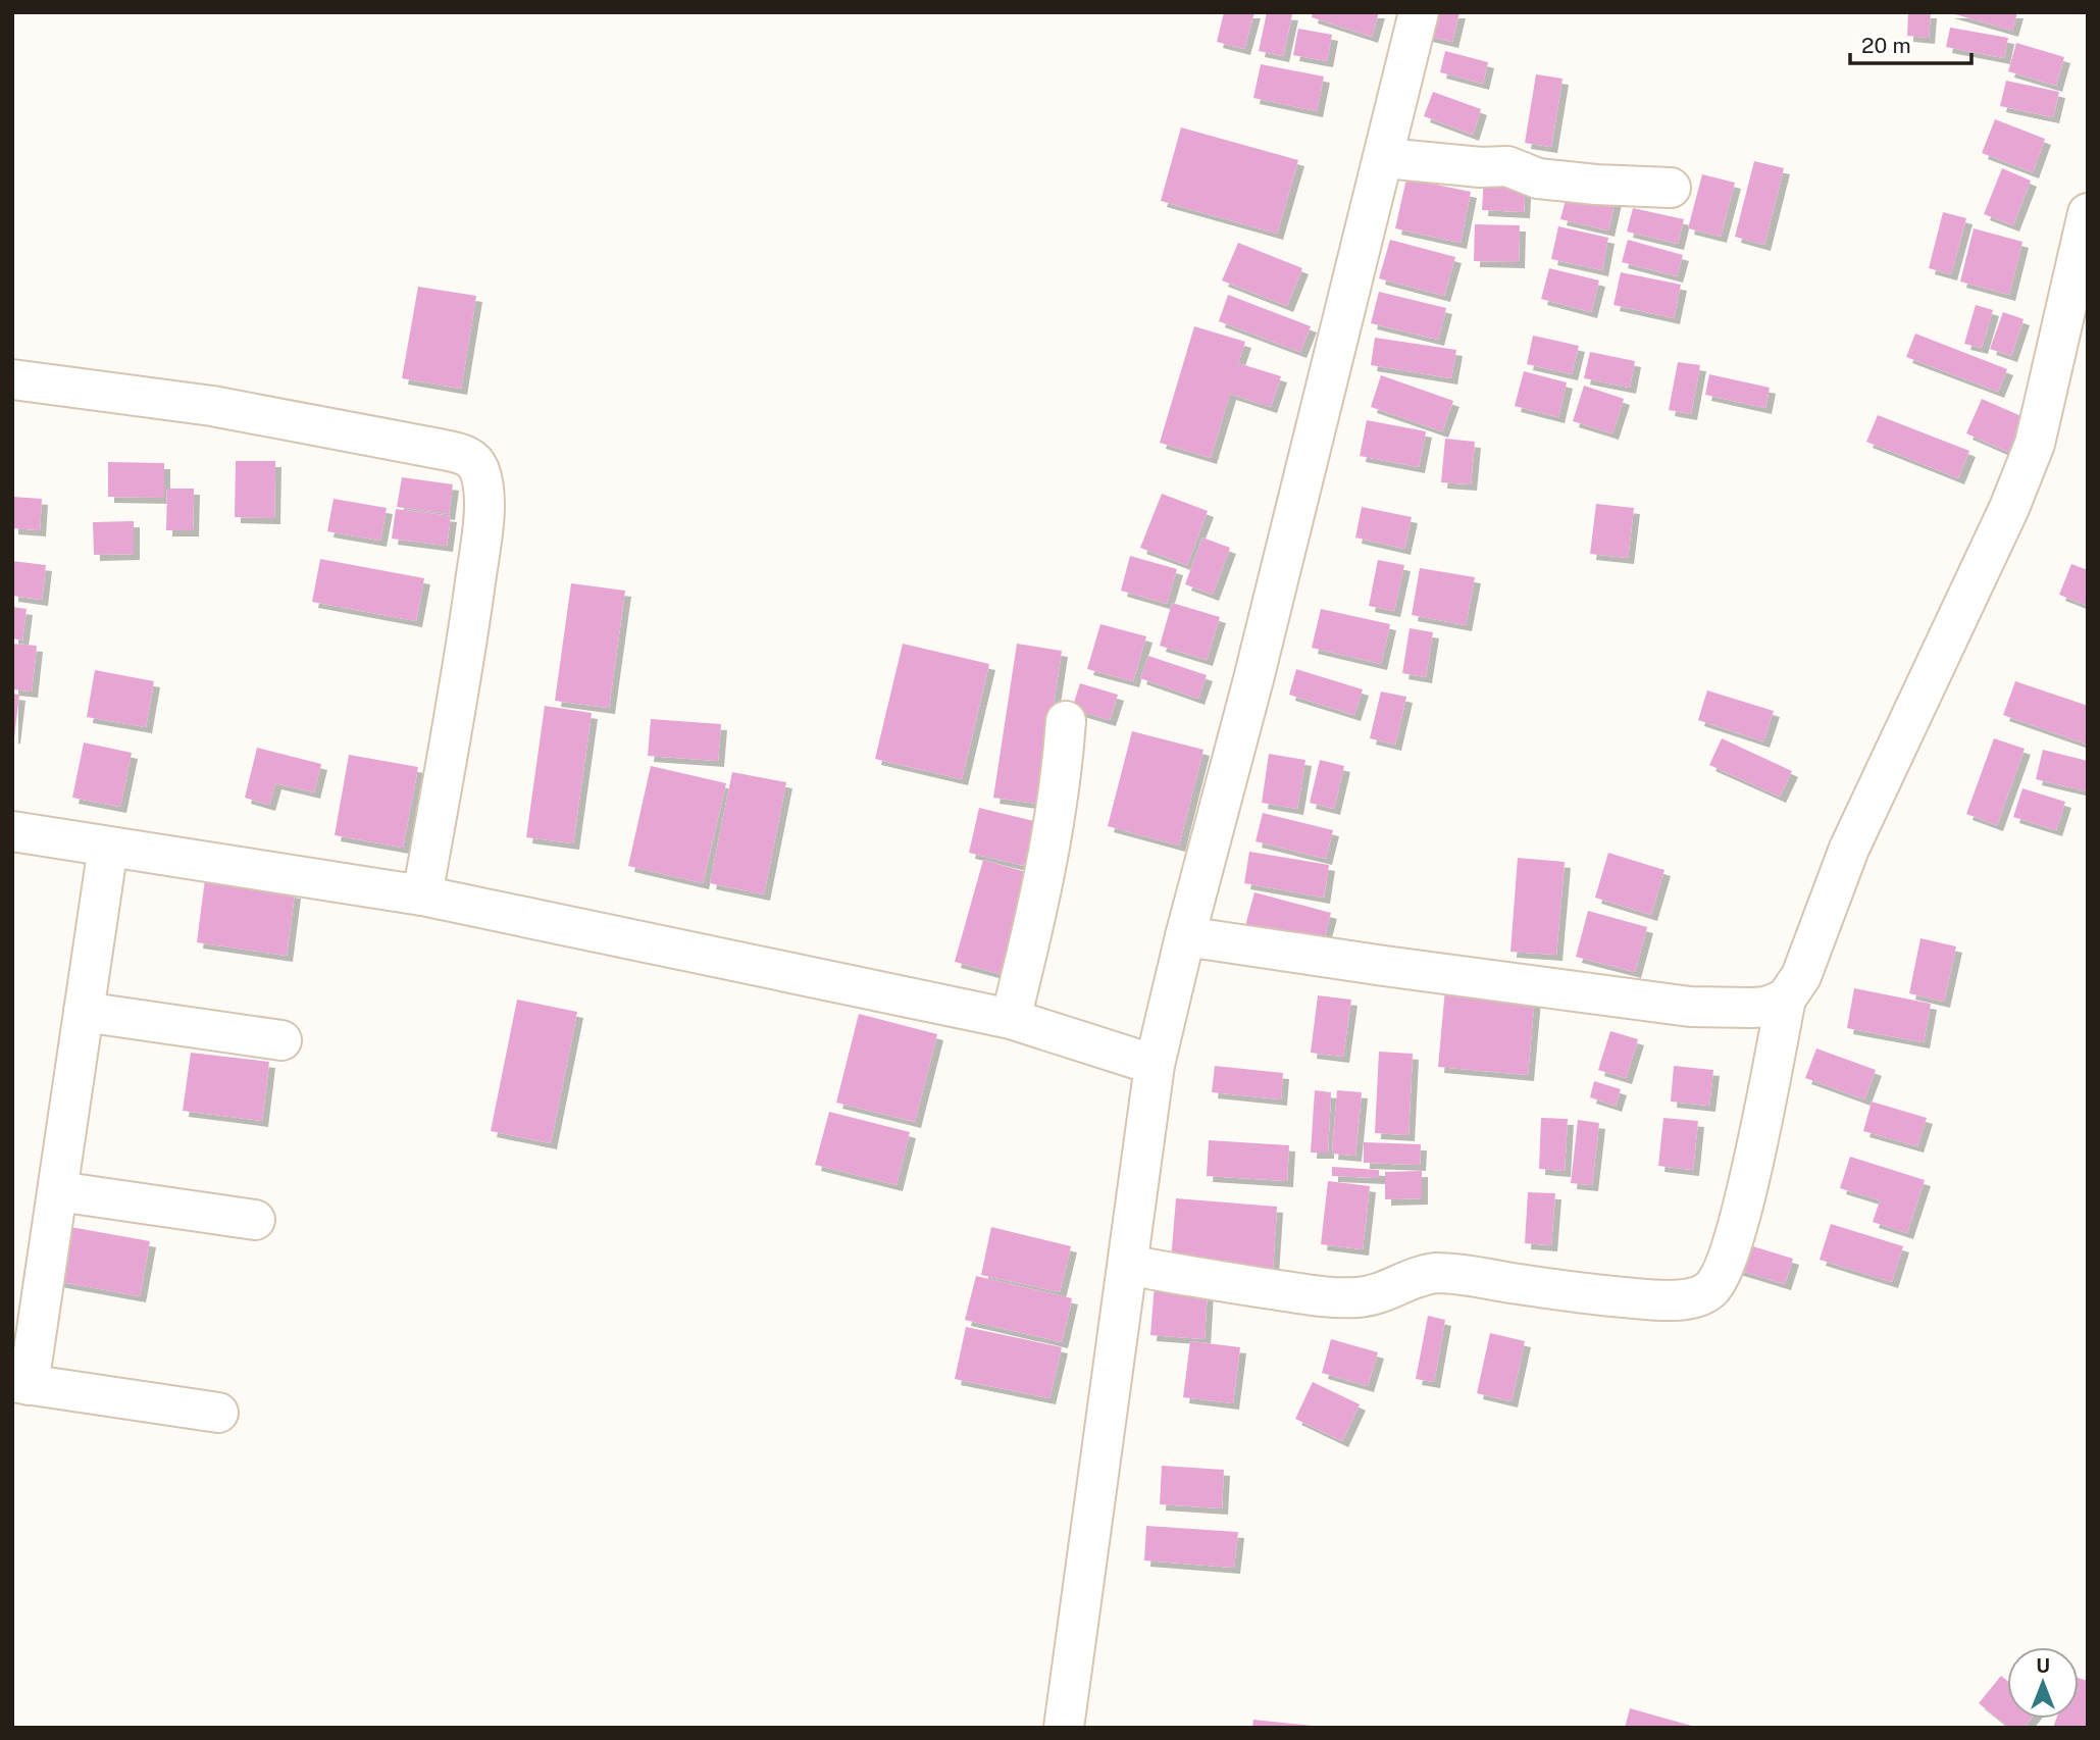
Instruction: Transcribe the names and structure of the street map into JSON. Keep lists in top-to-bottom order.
{
  "scale_bar": "20 m",
  "north": "top"
}
